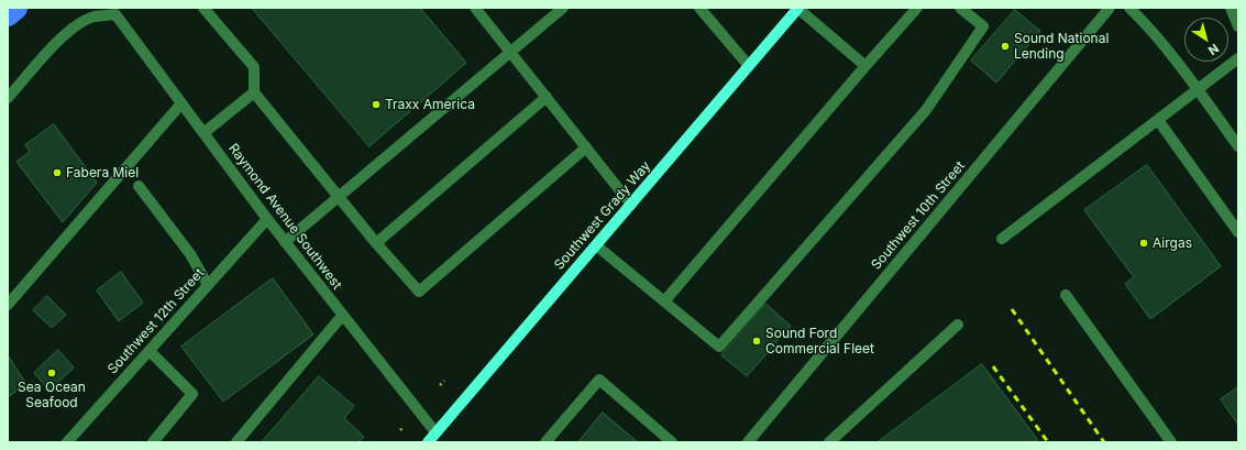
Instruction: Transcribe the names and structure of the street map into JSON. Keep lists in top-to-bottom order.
{
  "streets": {
    "main road": ["Southwest Grady Way"],
    "street": ["Southwest 10th Street", "Raymond Avenue Southwest", "Southwest 12th Street"]
  },
  "crossings": [
    ["Southwest Grady Way", "Raymond Avenue Southwest"],
    ["Raymond Avenue Southwest", "Southwest 12th Street"]
  ],
  "places": [
    "Sound National Lending",
    "Traxx America",
    "Fabera Miel",
    "Airgas",
    "Sound Ford Commercial Fleet",
    "Sea Ocean Seafood"
  ],
  "north": "bottom right"
}
